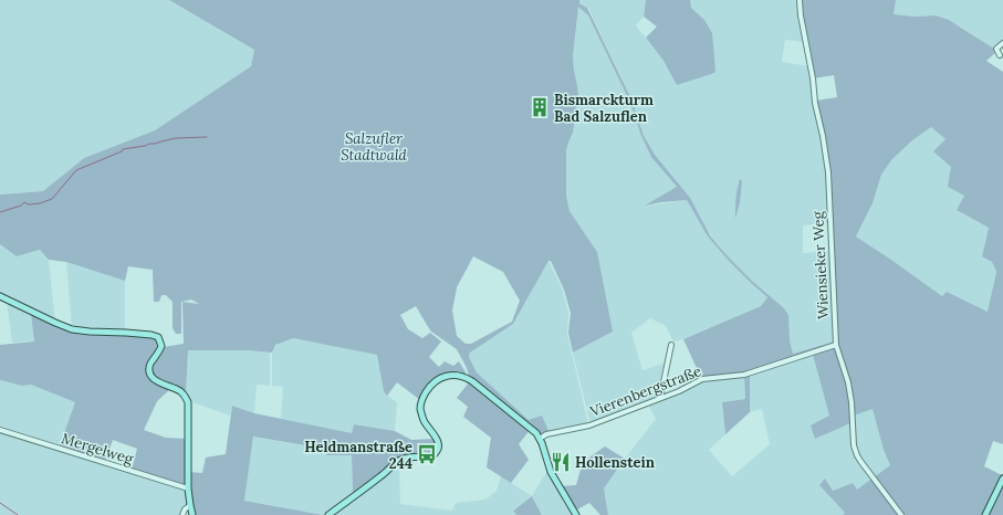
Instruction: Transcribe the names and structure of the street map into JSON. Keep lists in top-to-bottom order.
{
  "streets": {
    "street": ["Wiensieker Weg", "Vierenbergstraße", "Mergelweg"]
  },
  "crossings": [
    ["Wiensieker Weg", "Vierenbergstraße"]
  ],
  "parks": ["Salzufler Stadtwald"],
  "places": {
    "building": ["Bismarckturm Bad Salzuflen"],
    "bus stop": ["Heldmanstraße 244"],
    "restaurant": ["Hollenstein"]
  }
}
